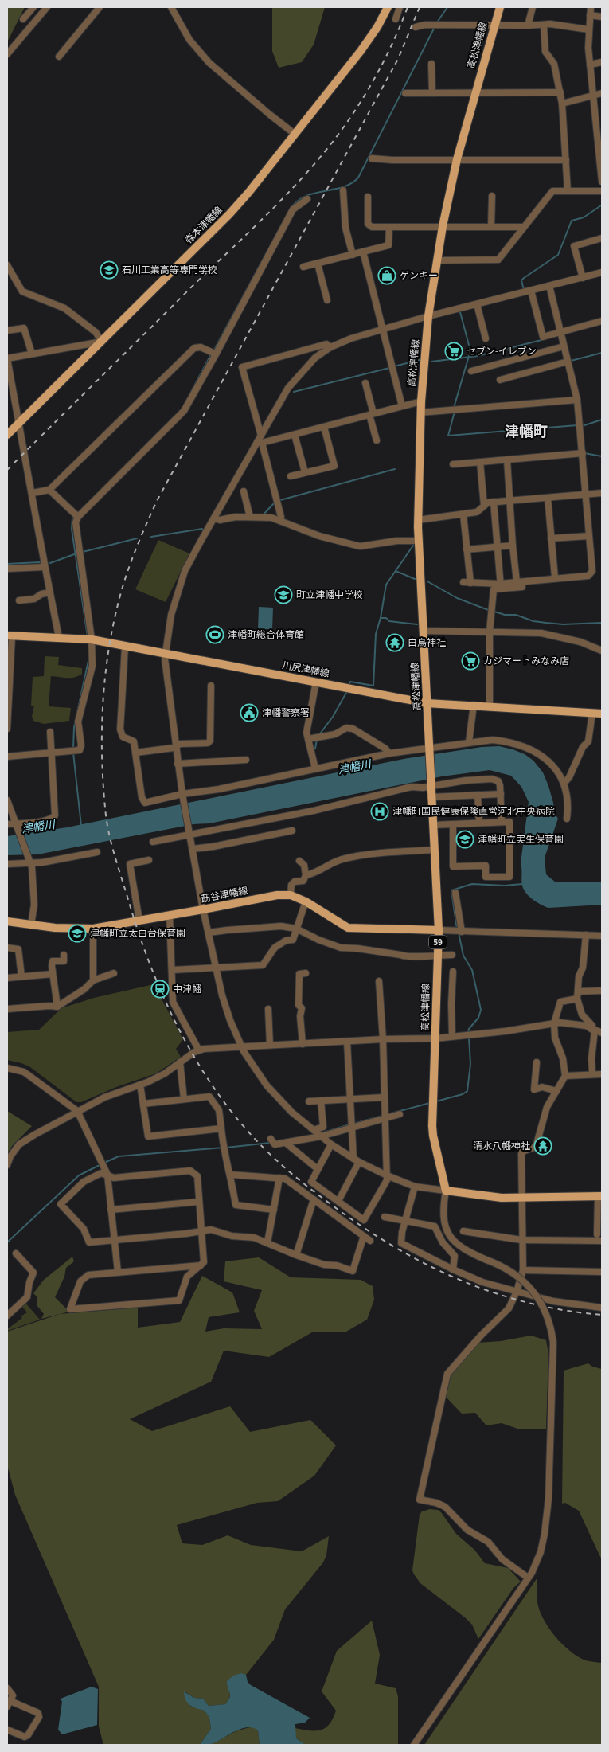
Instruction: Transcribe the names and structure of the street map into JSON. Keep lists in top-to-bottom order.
{
  "streets": {
    "main road": [
      "高松津幡線",
      "森本津幡線",
      "川尻津幡線",
      "莇谷津幡線",
      "59"
    ]
  },
  "crossings": [
    ["高松津幡線", "川尻津幡線"],
    ["高松津幡線", "莇谷津幡線"]
  ],
  "districts": ["津幡町"],
  "water": ["津幡川"],
  "places": {
    "school or university": [
      "石川工業高等専門学校",
      "町立津幡中学校",
      "津幡町立実生保育園",
      "津幡町立太白台保育園"
    ],
    "shop": ["ゲンキー"],
    "supermarket": ["セブン-イレブン", "カジマートみなみ店"],
    "sports": ["津幡町総合体育館"],
    "temple": ["白鳥神社", "清水八幡神社"],
    "public building": ["津幡警察署"],
    "hospital": ["津幡町国民健康保険直営河北中央病院"],
    "station": ["中津幡"]
  }
}
